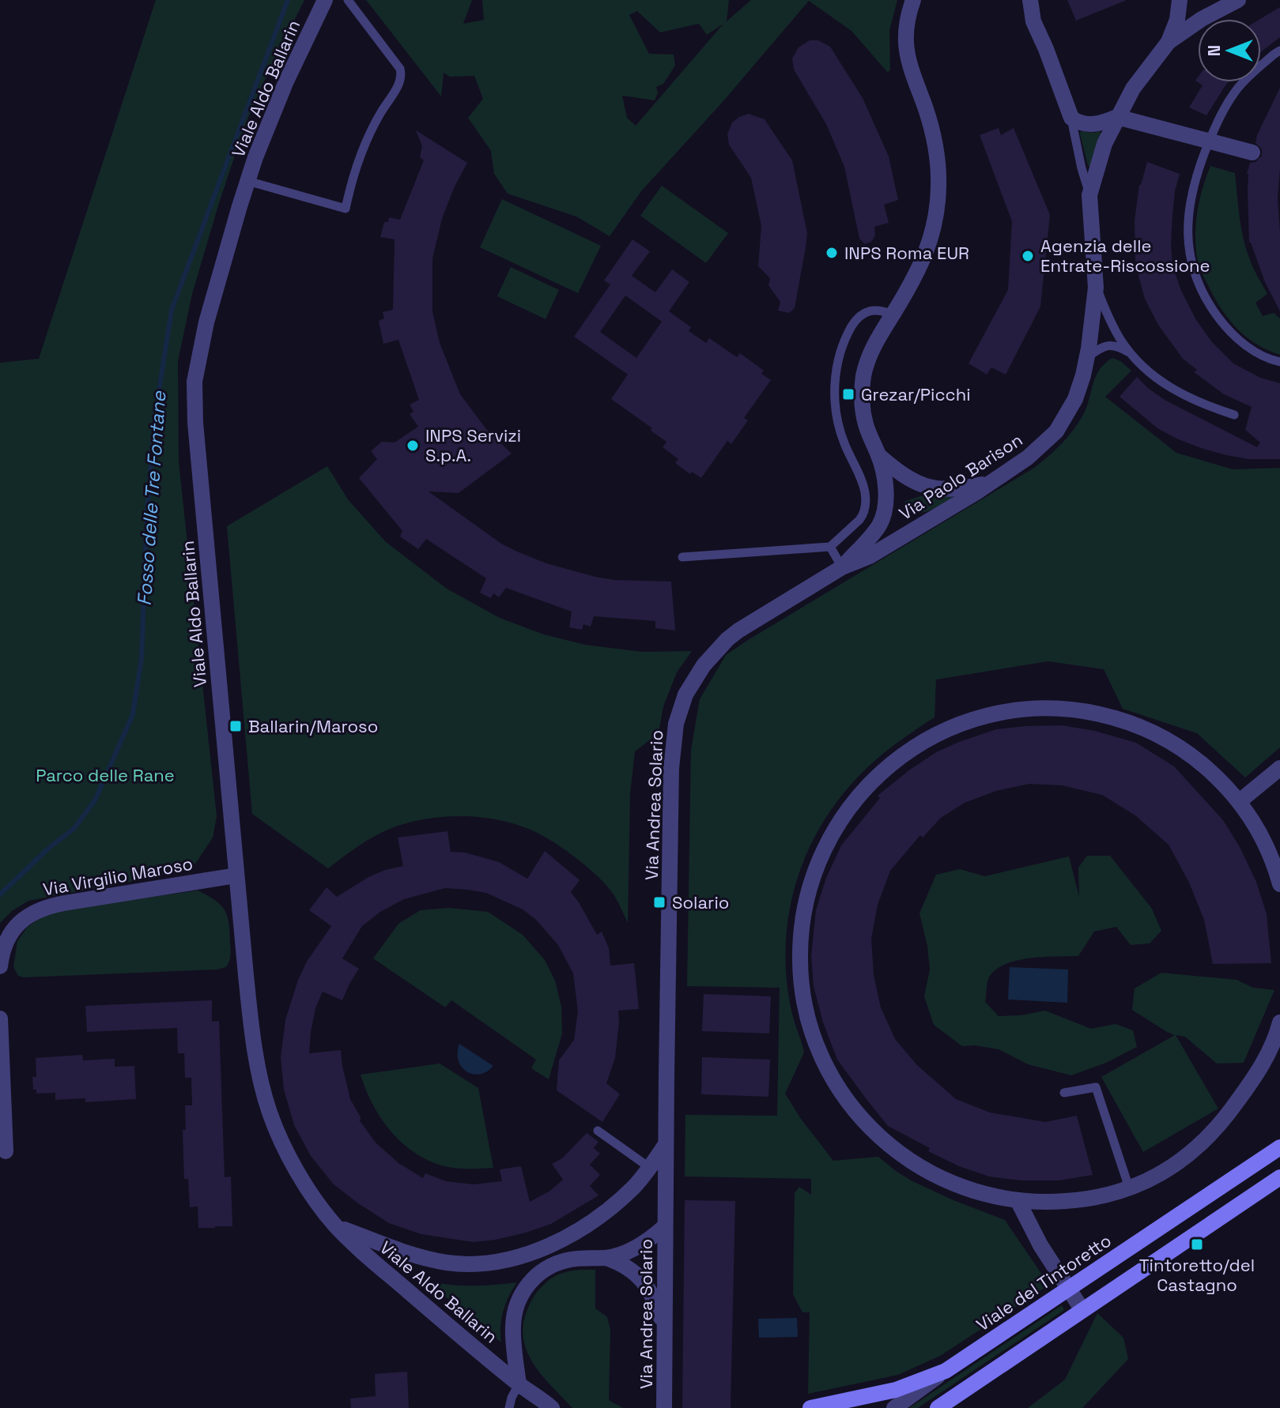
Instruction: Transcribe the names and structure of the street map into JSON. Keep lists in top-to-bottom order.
{
  "streets": {
    "main road": ["Viale del Tintoretto"],
    "street": [
      "Viale Aldo Ballarin",
      "Via Paolo Barison",
      "Via Andrea Solario",
      "Via Virgilio Maroso"
    ]
  },
  "crossings": [
    ["Viale Aldo Ballarin", "Via Andrea Solario"],
    ["Viale Aldo Ballarin", "Via Virgilio Maroso"],
    ["Via Paolo Barison", "Via Andrea Solario"]
  ],
  "water": ["Fosso delle Tre Fontane"],
  "parks": ["Parco delle Rane"],
  "places": {
    "other": ["INPS Roma EUR", "Agenzia delle Entrate-Riscossione", "INPS Servizi S.p.A."],
    "transit": [
      "Grezar/Picchi",
      "Ballarin/Maroso",
      "Solario",
      "Tintoretto/del Castagno"
    ]
  },
  "north": "left"
}
